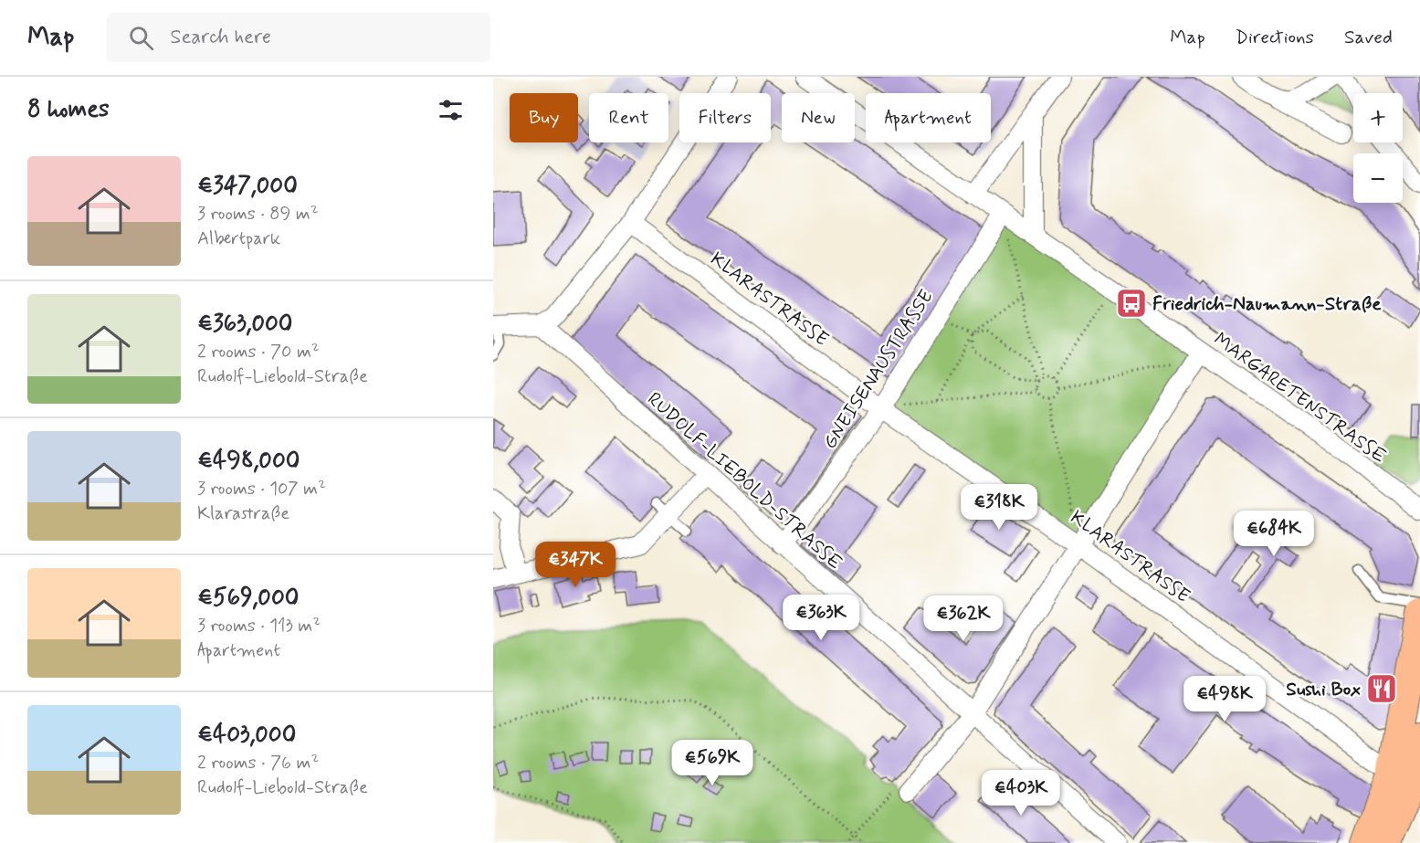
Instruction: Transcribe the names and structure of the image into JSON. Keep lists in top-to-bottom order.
{
  "streets": {
    "street": [
      "KLARASTRASSE",
      "GNEISENAUSTRASSE",
      "MARGARETENSTRASSE",
      "RUDOLF-LIEBOLD-STRASSE"
    ]
  },
  "crossings": [
    ["KLARASTRASSE", "GNEISENAUSTRASSE"],
    ["GNEISENAUSTRASSE", "MARGARETENSTRASSE"],
    ["GNEISENAUSTRASSE", "RUDOLF-LIEBOLD-STRASSE"]
  ],
  "places": {
    "bus stop": ["Friedrich-Naumann-Straße"],
    "restaurant": ["Sushi Box"]
  },
  "page": {
    "header": "Map",
    "search": "Search here",
    "nav": ["Map", "Directions", "Saved"],
    "heading": "8 homes",
    "map_buttons": ["+", "−"],
    "chip": [
      "Buy",
      "Rent",
      "Filters",
      "New",
      "Apartment"
    ],
    "list": [
      {
        "name": "€347,000",
        "note": "3 rooms · 89 m² · Albertpark"
      },
      {
        "name": "€363,000",
        "note": "2 rooms · 70 m² · Rudolf-Liebold-Straße"
      },
      {
        "name": "€498,000",
        "note": "3 rooms · 107 m² · Klarastraße"
      },
      {
        "name": "€569,000",
        "note": "3 rooms · 113 m² · Apartment"
      },
      {
        "name": "€403,000",
        "note": "2 rooms · 76 m² · Rudolf-Liebold-Straße"
      }
    ],
    "price": [
      "€318K",
      "€684K",
      "€347K",
      "€363K",
      "€362K",
      "€498K",
      "€569K",
      "€403K"
    ]
  }
}
